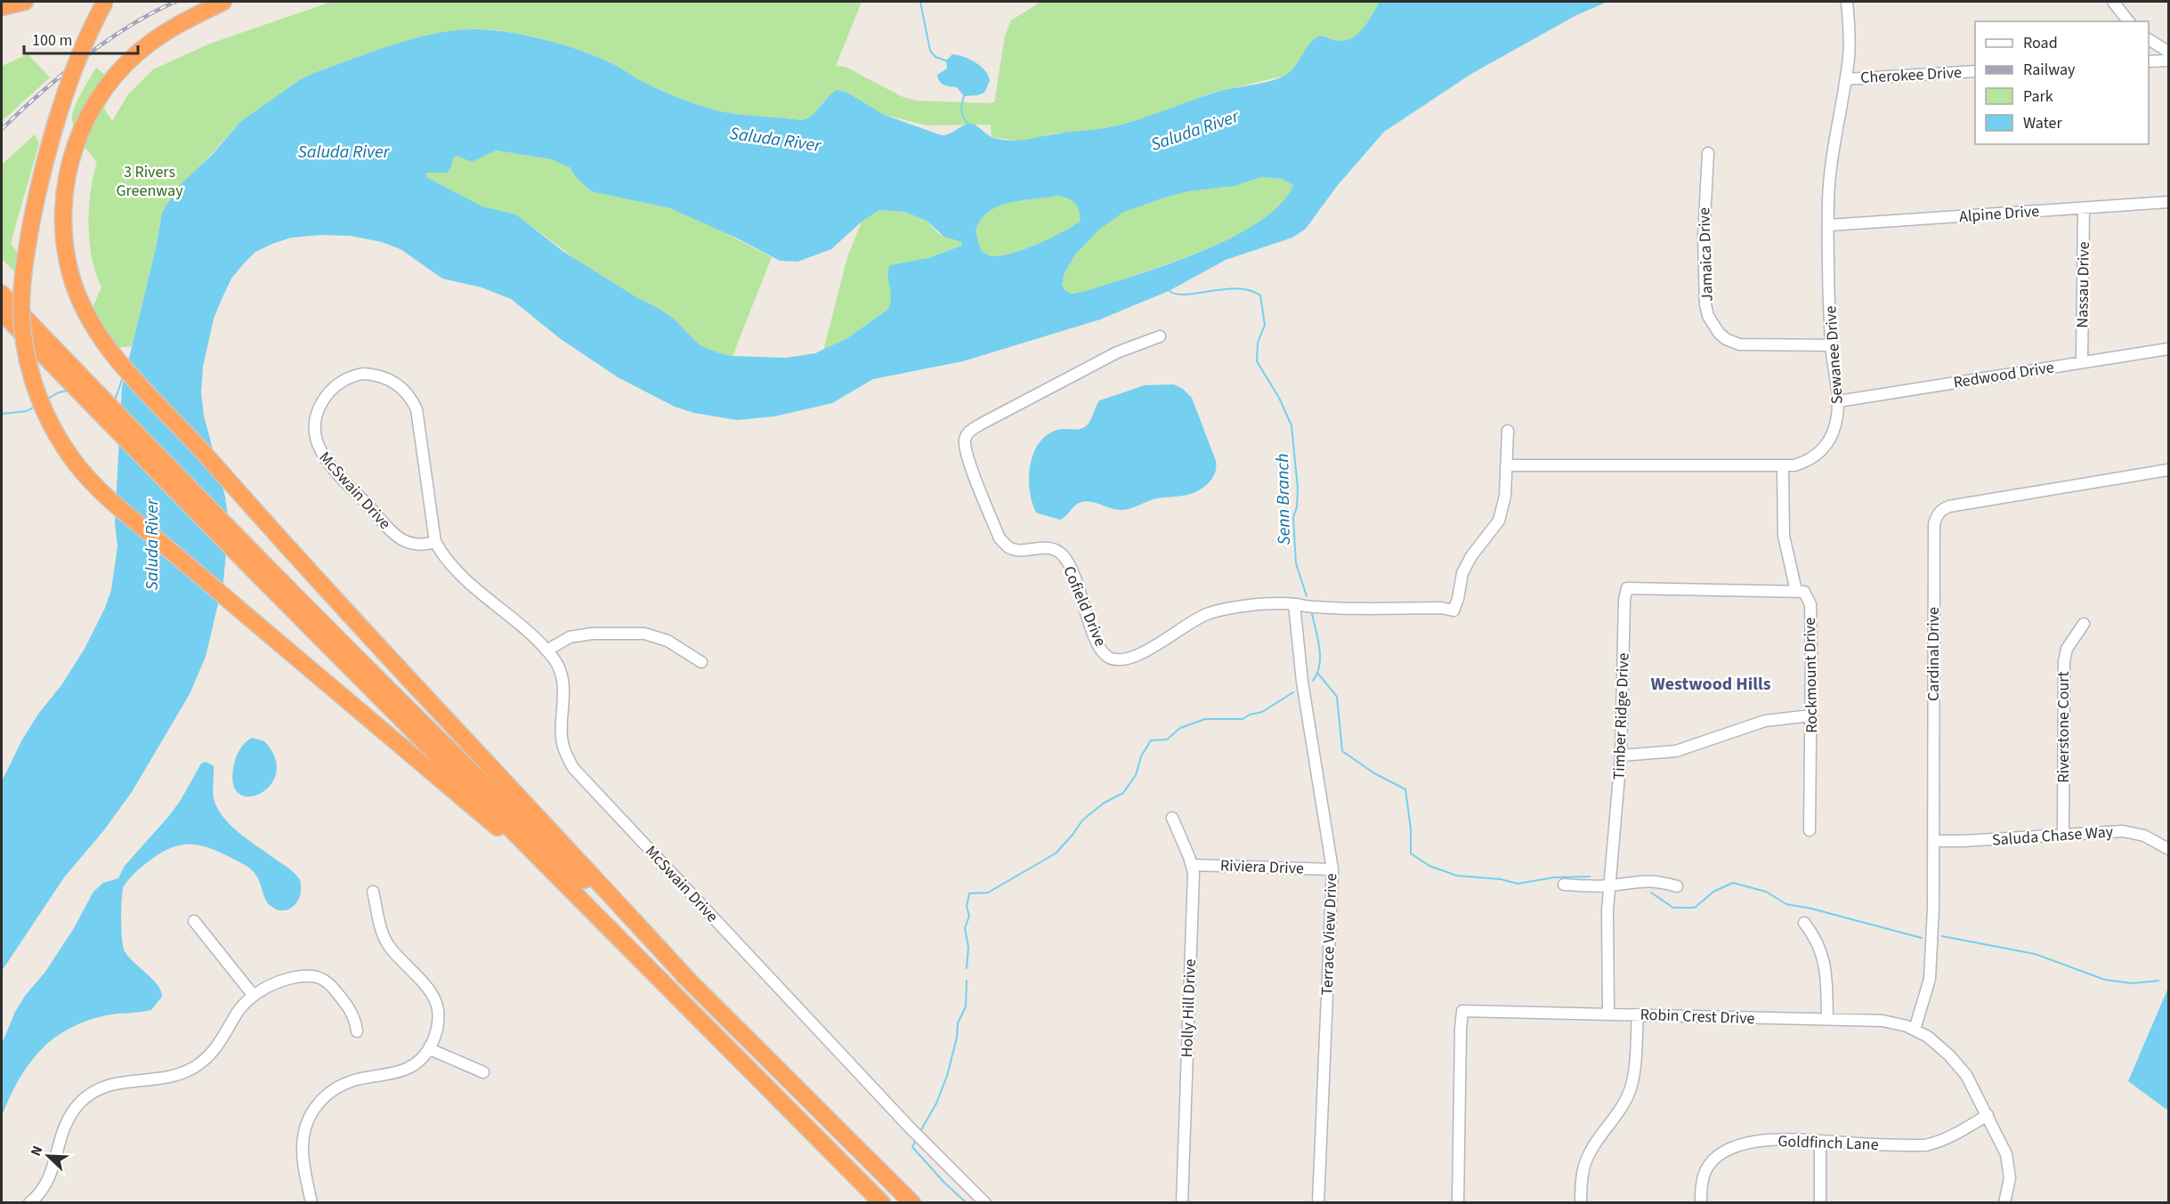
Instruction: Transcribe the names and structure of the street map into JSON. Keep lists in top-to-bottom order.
{
  "streets": {
    "street": [
      "Cherokee Drive",
      "Alpine Drive",
      "Jamaica Drive",
      "Nassau Drive",
      "Sewanee Drive",
      "Redwood Drive",
      "McSwain Drive",
      "Cofield Drive",
      "Cardinal Drive",
      "Rockmount Drive",
      "Timber Ridge Drive",
      "Riverstone Court",
      "Saluda Chase Way",
      "Riviera Drive",
      "Terrace View Drive",
      "Holly Hill Drive",
      "Robin Crest Drive",
      "Goldfinch Lane"
    ]
  },
  "crossings": [
    ["Cherokee Drive", "Sewanee Drive"],
    ["Alpine Drive", "Nassau Drive"],
    ["Alpine Drive", "Sewanee Drive"],
    ["Jamaica Drive", "Sewanee Drive"],
    ["Nassau Drive", "Redwood Drive"],
    ["Sewanee Drive", "Redwood Drive"],
    ["Sewanee Drive", "Cofield Drive"],
    ["Sewanee Drive", "Rockmount Drive"],
    ["Cofield Drive", "Terrace View Drive"],
    ["Cardinal Drive", "Saluda Chase Way"],
    ["Cardinal Drive", "Robin Crest Drive"],
    ["Rockmount Drive", "Timber Ridge Drive"],
    ["Timber Ridge Drive", "Robin Crest Drive"],
    ["Riverstone Court", "Saluda Chase Way"],
    ["Riviera Drive", "Terrace View Drive"],
    ["Riviera Drive", "Holly Hill Drive"],
    ["Robin Crest Drive", "Goldfinch Lane"]
  ],
  "districts": ["Westwood Hills"],
  "water": ["Saluda River", "Senn Branch"],
  "parks": ["3 Rivers Greenway"],
  "legend": [
    "Road",
    "Railway",
    "Park",
    "Water"
  ],
  "scale_bar": "100 m",
  "north": "top left"
}
